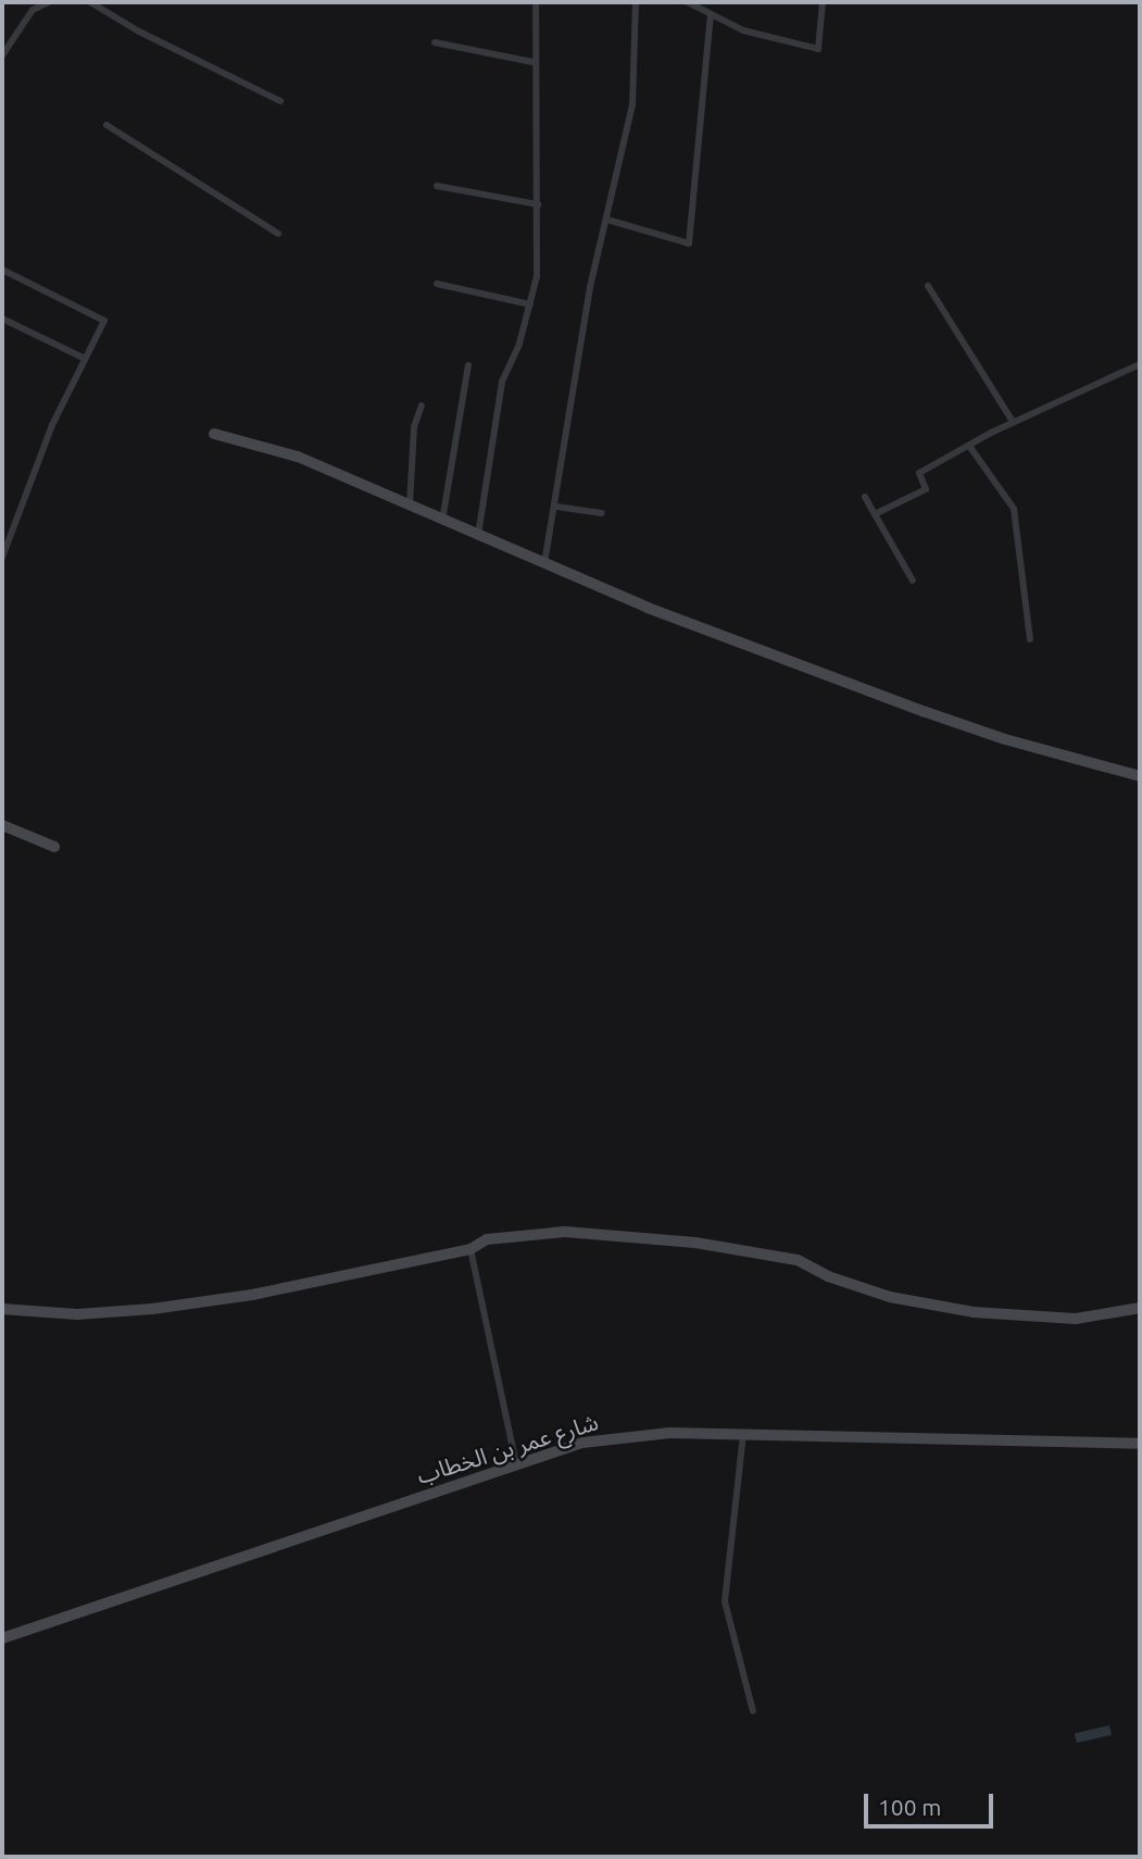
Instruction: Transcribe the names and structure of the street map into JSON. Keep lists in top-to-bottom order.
{
  "streets": {
    "street": ["شارع عمر بن الخطاب"]
  },
  "scale_bar": "100 m"
}
